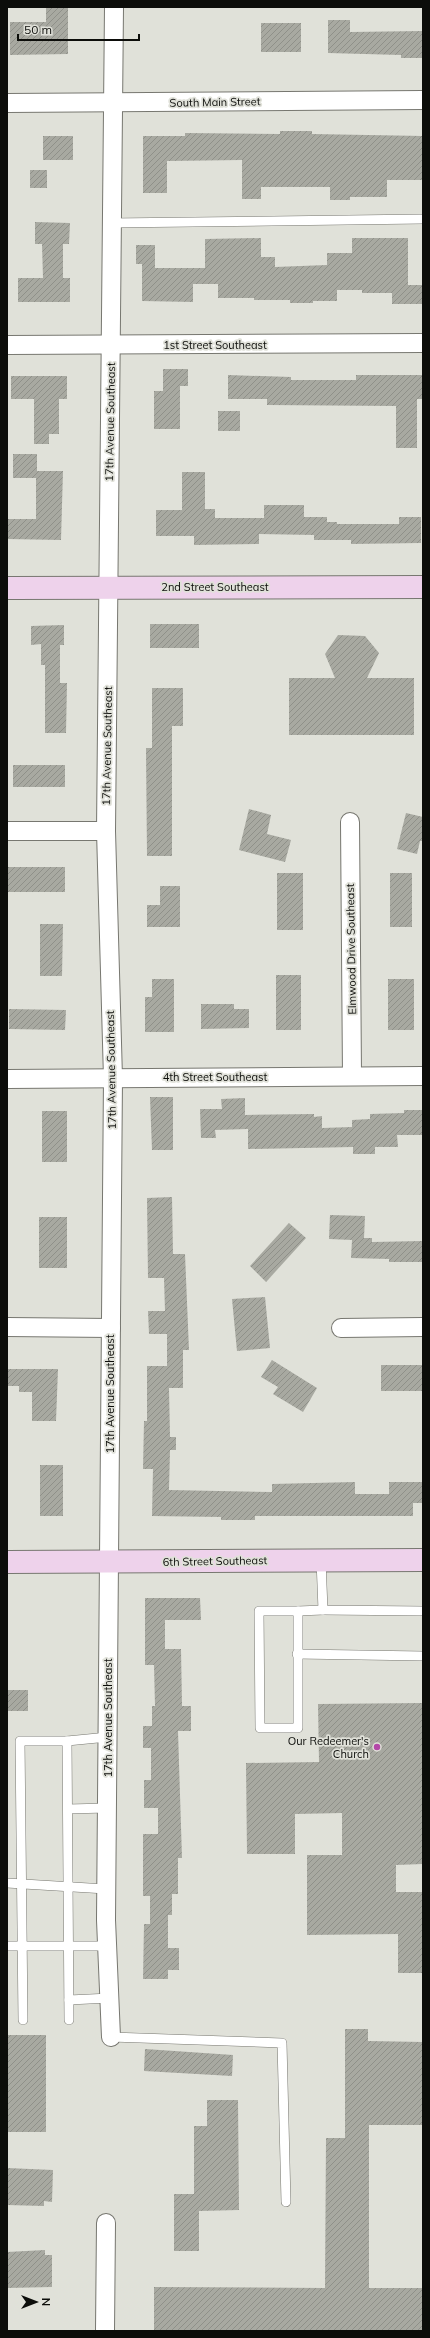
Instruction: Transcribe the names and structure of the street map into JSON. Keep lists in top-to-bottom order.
{
  "streets": {
    "street": [
      "South Main Street",
      "1st Street Southeast",
      "17th Avenue Southeast",
      "2nd Street Southeast",
      "Elmwood Drive Southeast",
      "4th Street Southeast",
      "6th Street Southeast"
    ]
  },
  "crossings": [
    ["South Main Street", "17th Avenue Southeast"],
    ["1st Street Southeast", "17th Avenue Southeast"],
    ["17th Avenue Southeast", "2nd Street Southeast"],
    ["17th Avenue Southeast", "4th Street Southeast"],
    ["17th Avenue Southeast", "6th Street Southeast"],
    ["Elmwood Drive Southeast", "4th Street Southeast"]
  ],
  "places": ["Our Redeemer's Church"],
  "scale_bar": "50 m",
  "north": "right"
}
